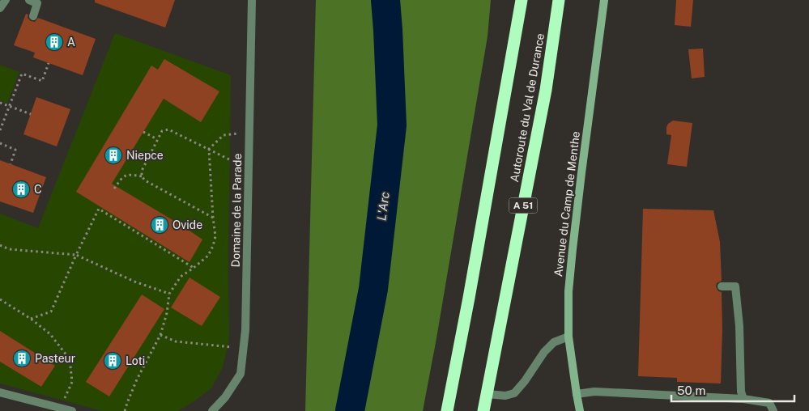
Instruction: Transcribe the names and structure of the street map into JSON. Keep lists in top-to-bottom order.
{
  "streets": {
    "highway": ["Autoroute du Val de Durance", "A 51"],
    "main road": ["Avenue du Camp de Menthe"],
    "street": ["Domaine de la Parade"]
  },
  "water": ["L'Arc"],
  "places": {
    "building": [
      "A",
      "Niepce",
      "C",
      "Ovide",
      "Pasteur",
      "Loti"
    ]
  },
  "scale_bar": "50 m"
}
